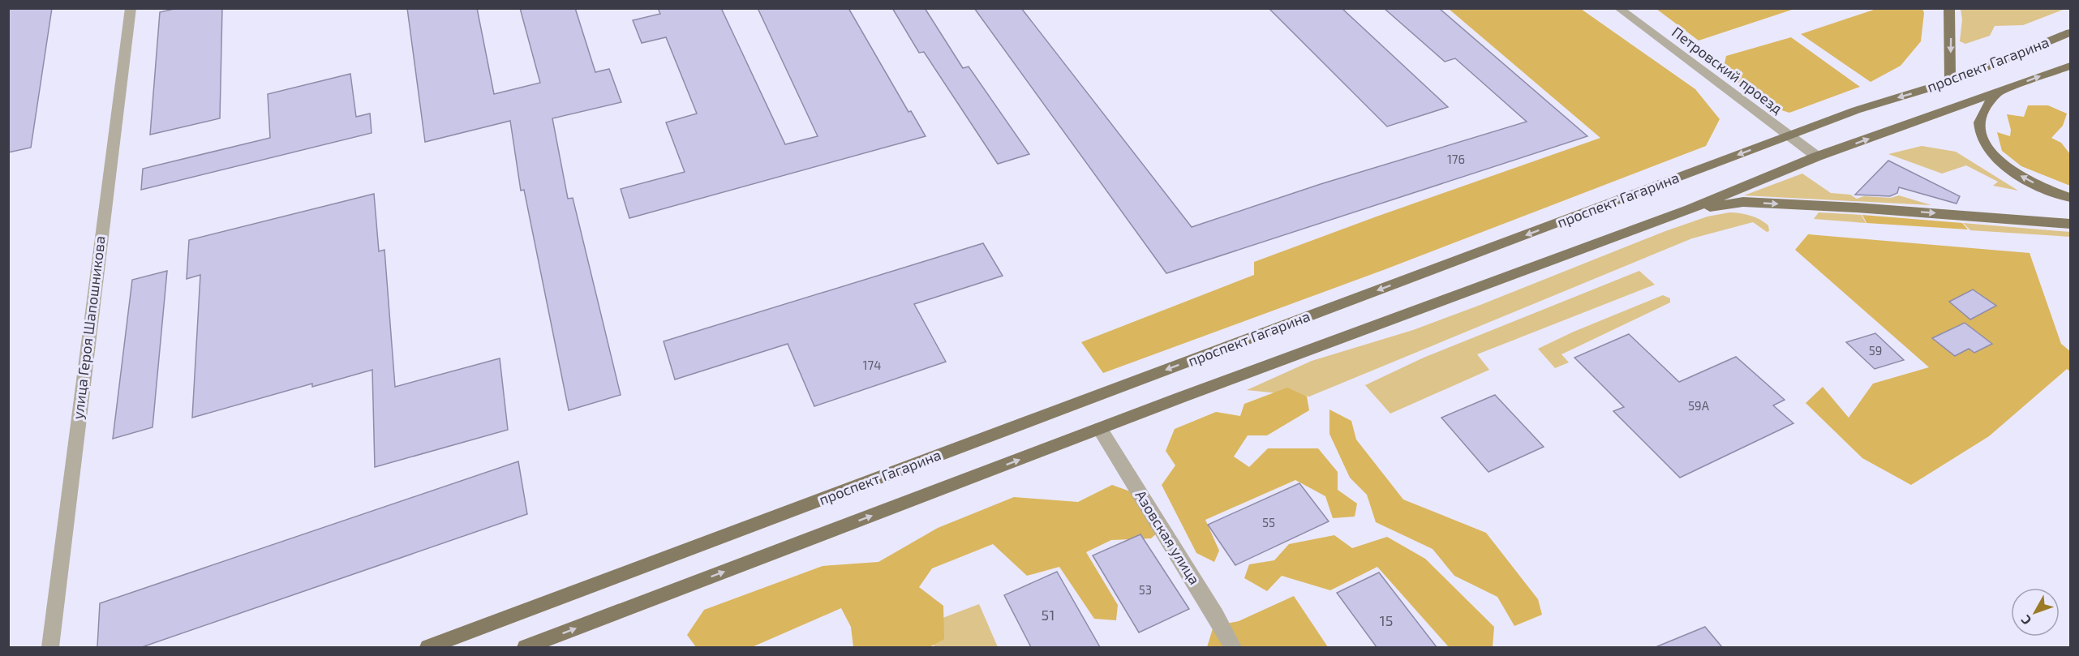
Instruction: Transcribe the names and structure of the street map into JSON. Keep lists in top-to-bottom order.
{
  "streets": {
    "main road": ["проспект Гагарина"],
    "street": ["Петровский проезд", "улица Героя Шапошникова", "Азовская улица"]
  },
  "crossings": [
    ["проспект Гагарина", "Петровский проезд"],
    ["проспект Гагарина", "Азовская улица"]
  ],
  "house_numbers": [
    "176",
    "59",
    "174",
    "59А",
    "55",
    "53",
    "51",
    "15"
  ],
  "north": "bottom left"
}
